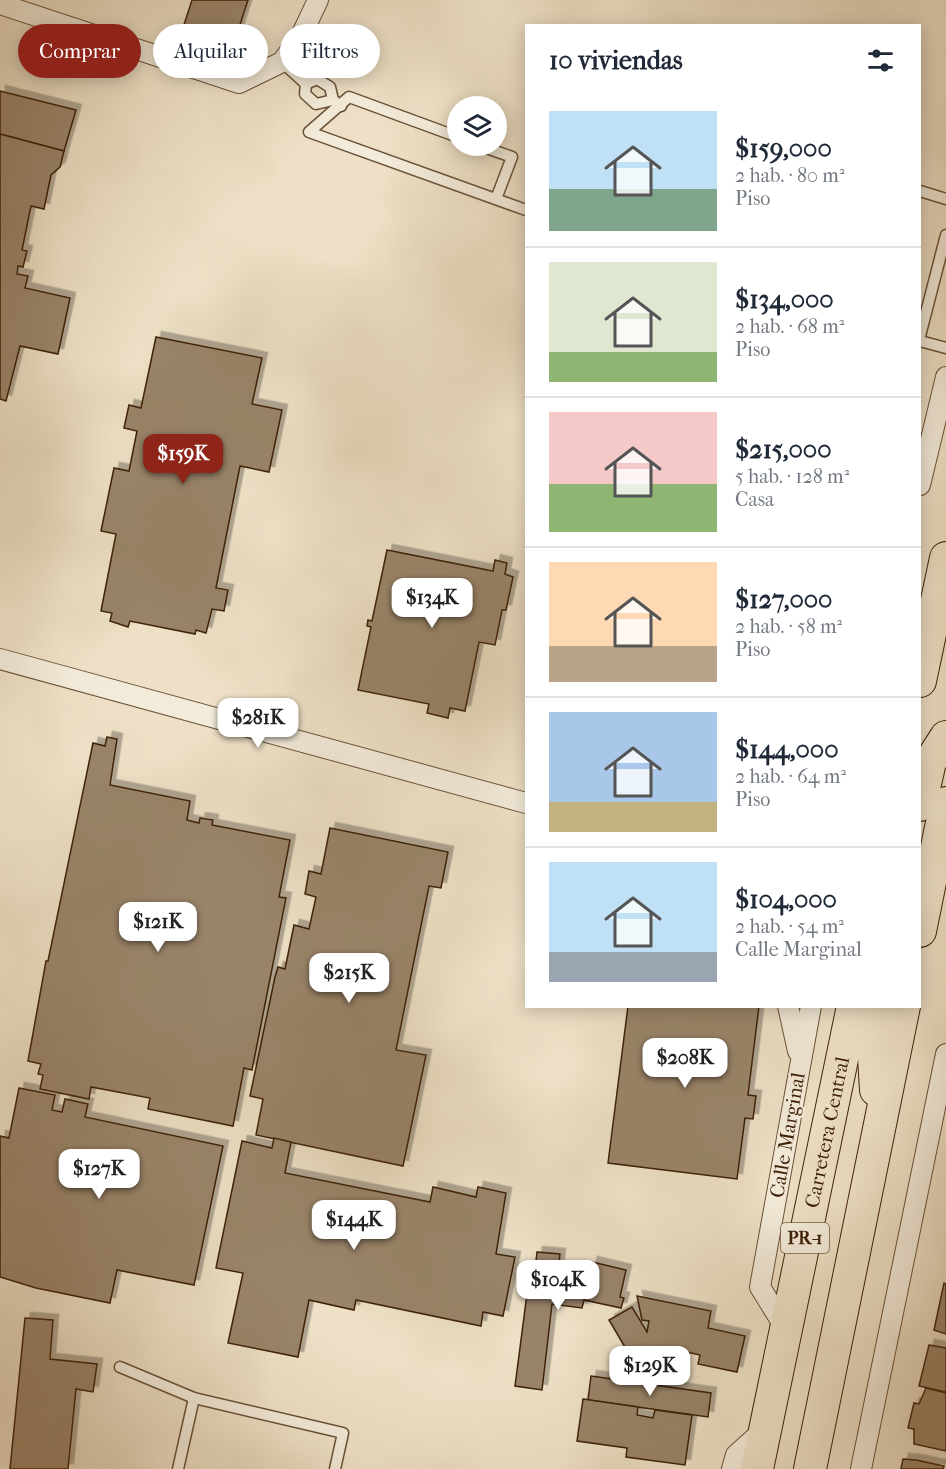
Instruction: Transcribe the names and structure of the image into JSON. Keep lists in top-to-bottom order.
{
  "streets": {
    "main road": ["Carretera Central", "PR-1"],
    "street": ["Calle Marginal"]
  },
  "crossings": [
    ["Carretera Central", "Calle Marginal"]
  ],
  "page": {
    "chip": ["Comprar", "Alquilar", "Filtros"],
    "heading": "10 viviendas",
    "list": [
      {
        "name": "$159,000",
        "note": "2 hab. · 80 m² · Piso"
      },
      {
        "name": "$134,000",
        "note": "2 hab. · 68 m² · Piso"
      },
      {
        "name": "$215,000",
        "note": "5 hab. · 128 m² · Casa"
      },
      {
        "name": "$127,000",
        "note": "2 hab. · 58 m² · Piso"
      },
      {
        "name": "$144,000",
        "note": "2 hab. · 64 m² · Piso"
      },
      {
        "name": "$104,000",
        "note": "2 hab. · 54 m² · Calle Marginal"
      }
    ],
    "price": [
      "$159K",
      "$134K",
      "$281K",
      "$121K",
      "$215K",
      "$208K",
      "$127K",
      "$144K",
      "$104K",
      "$129K"
    ]
  }
}
